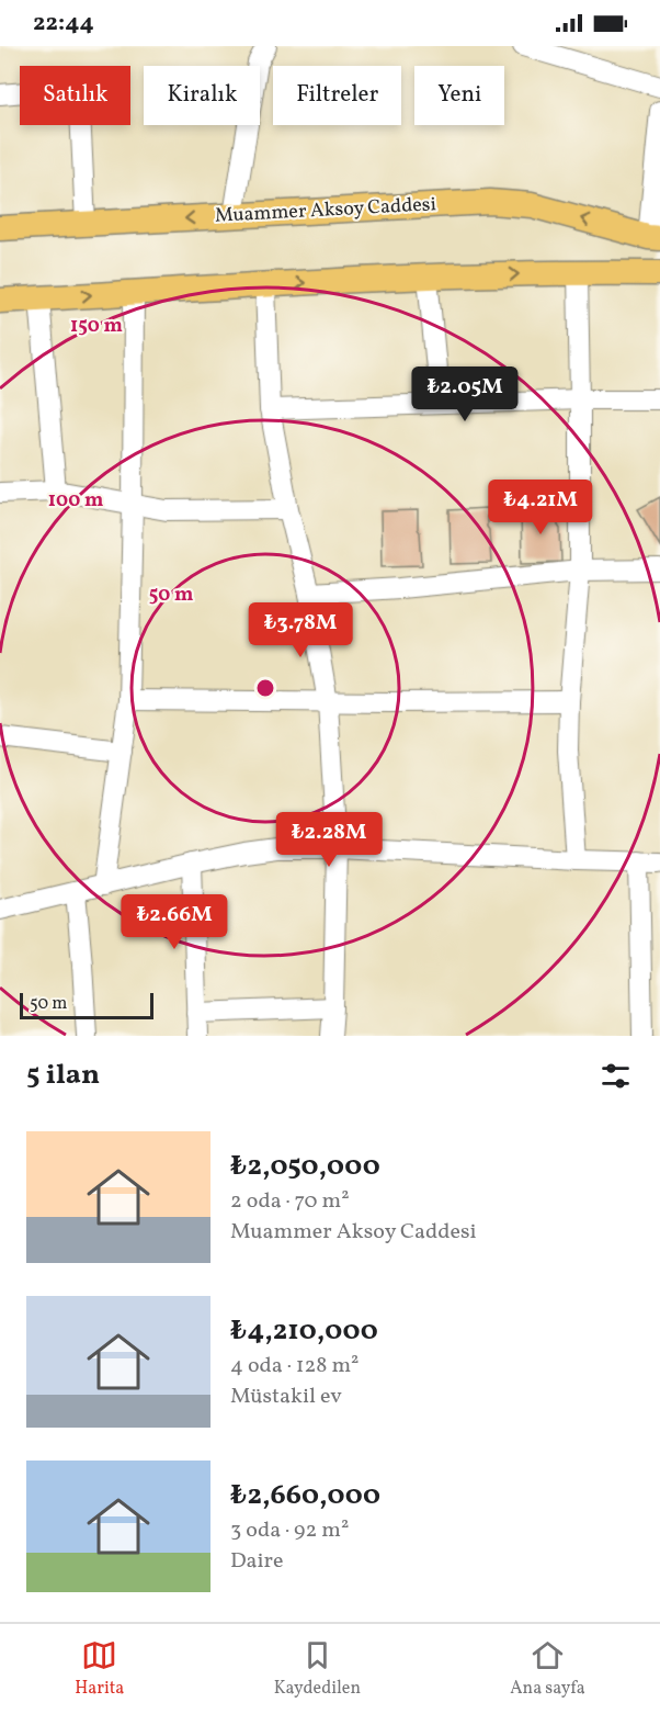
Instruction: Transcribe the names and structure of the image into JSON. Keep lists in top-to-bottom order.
{
  "streets": {
    "main road": ["Muammer Aksoy Caddesi"]
  },
  "scale_bar": "50 m",
  "page": {
    "status": "22:44",
    "chip": [
      "Satılık",
      "Kiralık",
      "Filtreler",
      "Yeni"
    ],
    "price": [
      "₺2.05M",
      "₺4.21M",
      "₺3.78M",
      "₺2.28M",
      "₺2.66M"
    ],
    "scale": "50 m",
    "heading": "5 ilan",
    "list": [
      {
        "name": "₺2,050,000",
        "note": "2 oda · 70 m² · Muammer Aksoy Caddesi"
      },
      {
        "name": "₺4,210,000",
        "note": "4 oda · 128 m² · Müstakil ev"
      },
      {
        "name": "₺2,660,000",
        "note": "3 oda · 92 m² · Daire"
      }
    ],
    "tabs": ["Harita", "Kaydedilen", "Ana sayfa"]
  },
  "rings": ["150 m", "100 m", "50 m"]
}
